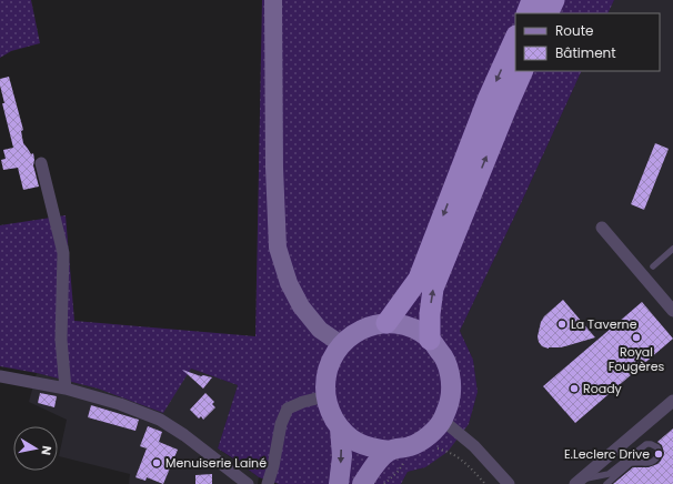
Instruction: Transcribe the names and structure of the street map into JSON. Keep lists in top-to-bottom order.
{
  "places": [
    "La Taverne",
    "Royal Fougères",
    "Roady",
    "E.Leclerc Drive",
    "Menuiserie Lainé"
  ],
  "legend": ["Route", "Bâtiment"],
  "north": "right"
}
